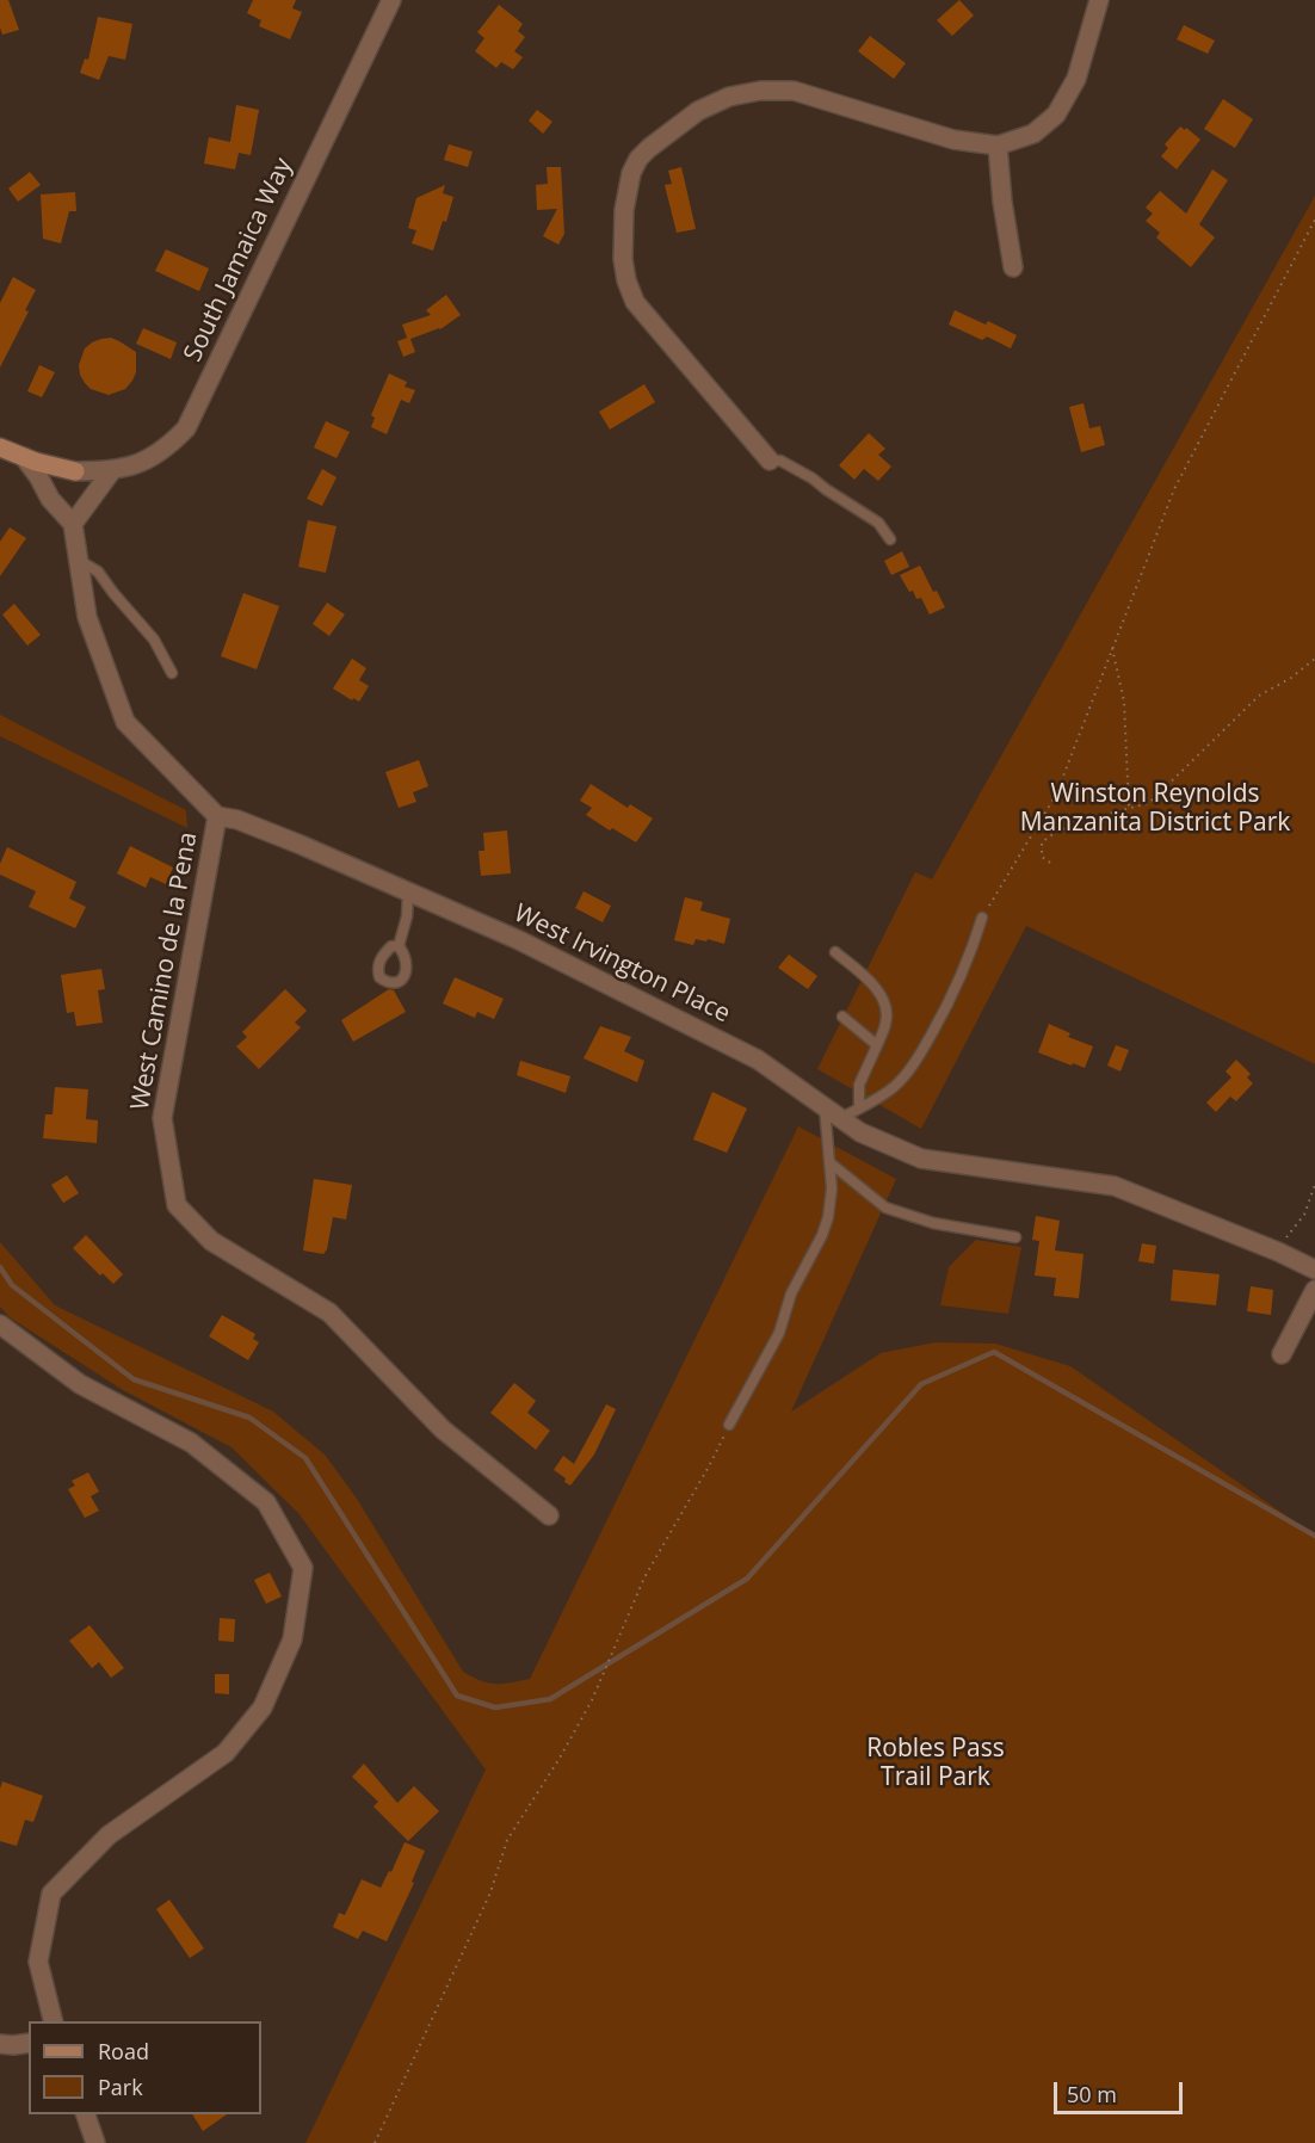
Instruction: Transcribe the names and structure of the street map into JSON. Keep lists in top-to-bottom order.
{
  "streets": {
    "street": ["South Jamaica Way", "West Irvington Place", "West Camino de la Pena"]
  },
  "crossings": [
    ["West Irvington Place", "West Camino de la Pena"]
  ],
  "parks": ["Winston Reynolds Manzanita District Park", "Robles Pass Trail Park"],
  "legend": ["Road", "Park"],
  "scale_bar": "50 m"
}
